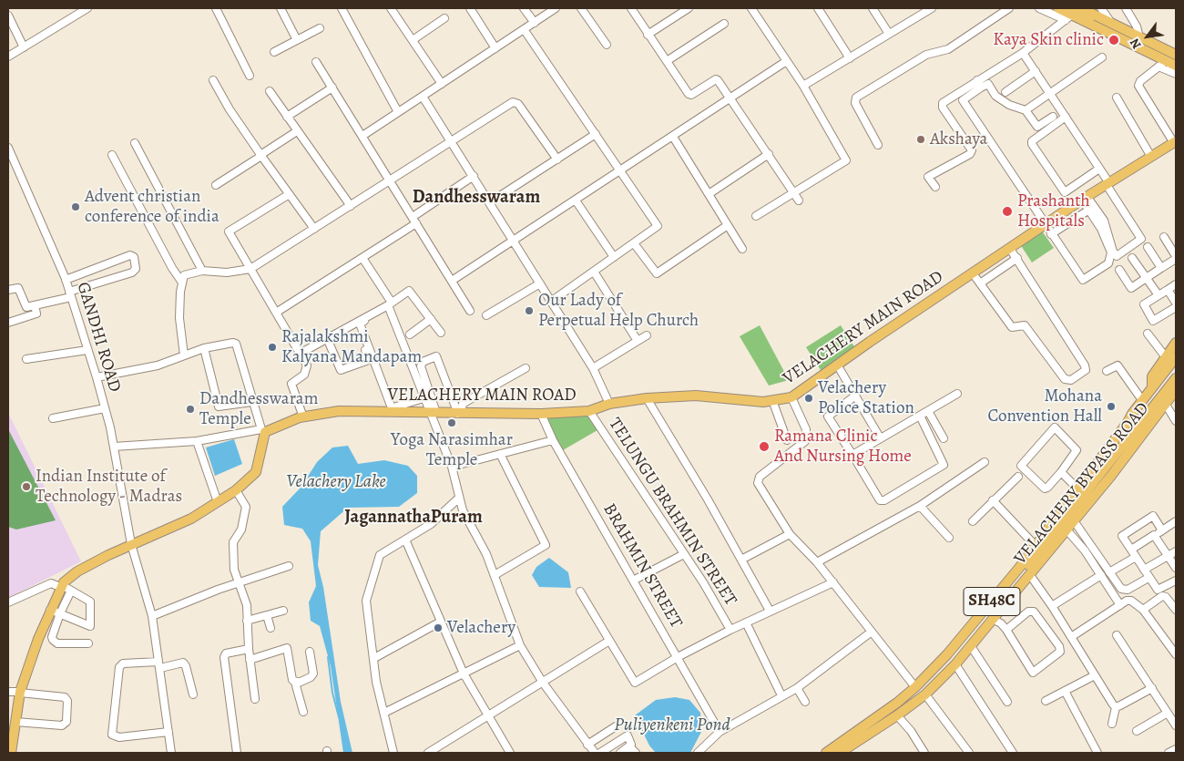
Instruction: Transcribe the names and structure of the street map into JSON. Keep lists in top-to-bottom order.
{
  "streets": {
    "main road": ["VELACHERY MAIN ROAD", "VELACHERY BYPASS ROAD", "SH48C"],
    "street": ["GANDHI ROAD", "TELUNGU BRAHMIN STREET", "BRAHMIN STREET"]
  },
  "crossings": [
    ["VELACHERY MAIN ROAD", "TELUNGU BRAHMIN STREET"],
    ["VELACHERY MAIN ROAD", "BRAHMIN STREET"]
  ],
  "districts": ["Dandhesswaram", "JagannathaPuram"],
  "water": ["Velachery Lake", "Puliyenkeni Pond"],
  "places": [
    "Kaya Skin clinic",
    "Akshaya",
    "Advent christian conference of india",
    "Prashanth Hospitals",
    "Our Lady of Perpetual Help Church",
    "Rajalakshmi Kalyana Mandapam",
    "Velachery Police Station",
    "Mohana Convention Hall",
    "Dandhesswaram Temple",
    "Yoga Narasimhar Temple",
    "Ramana Clinic And Nursing Home",
    "Indian Institute of Technology - Madras",
    "Velachery"
  ],
  "north": "bottom left"
}
